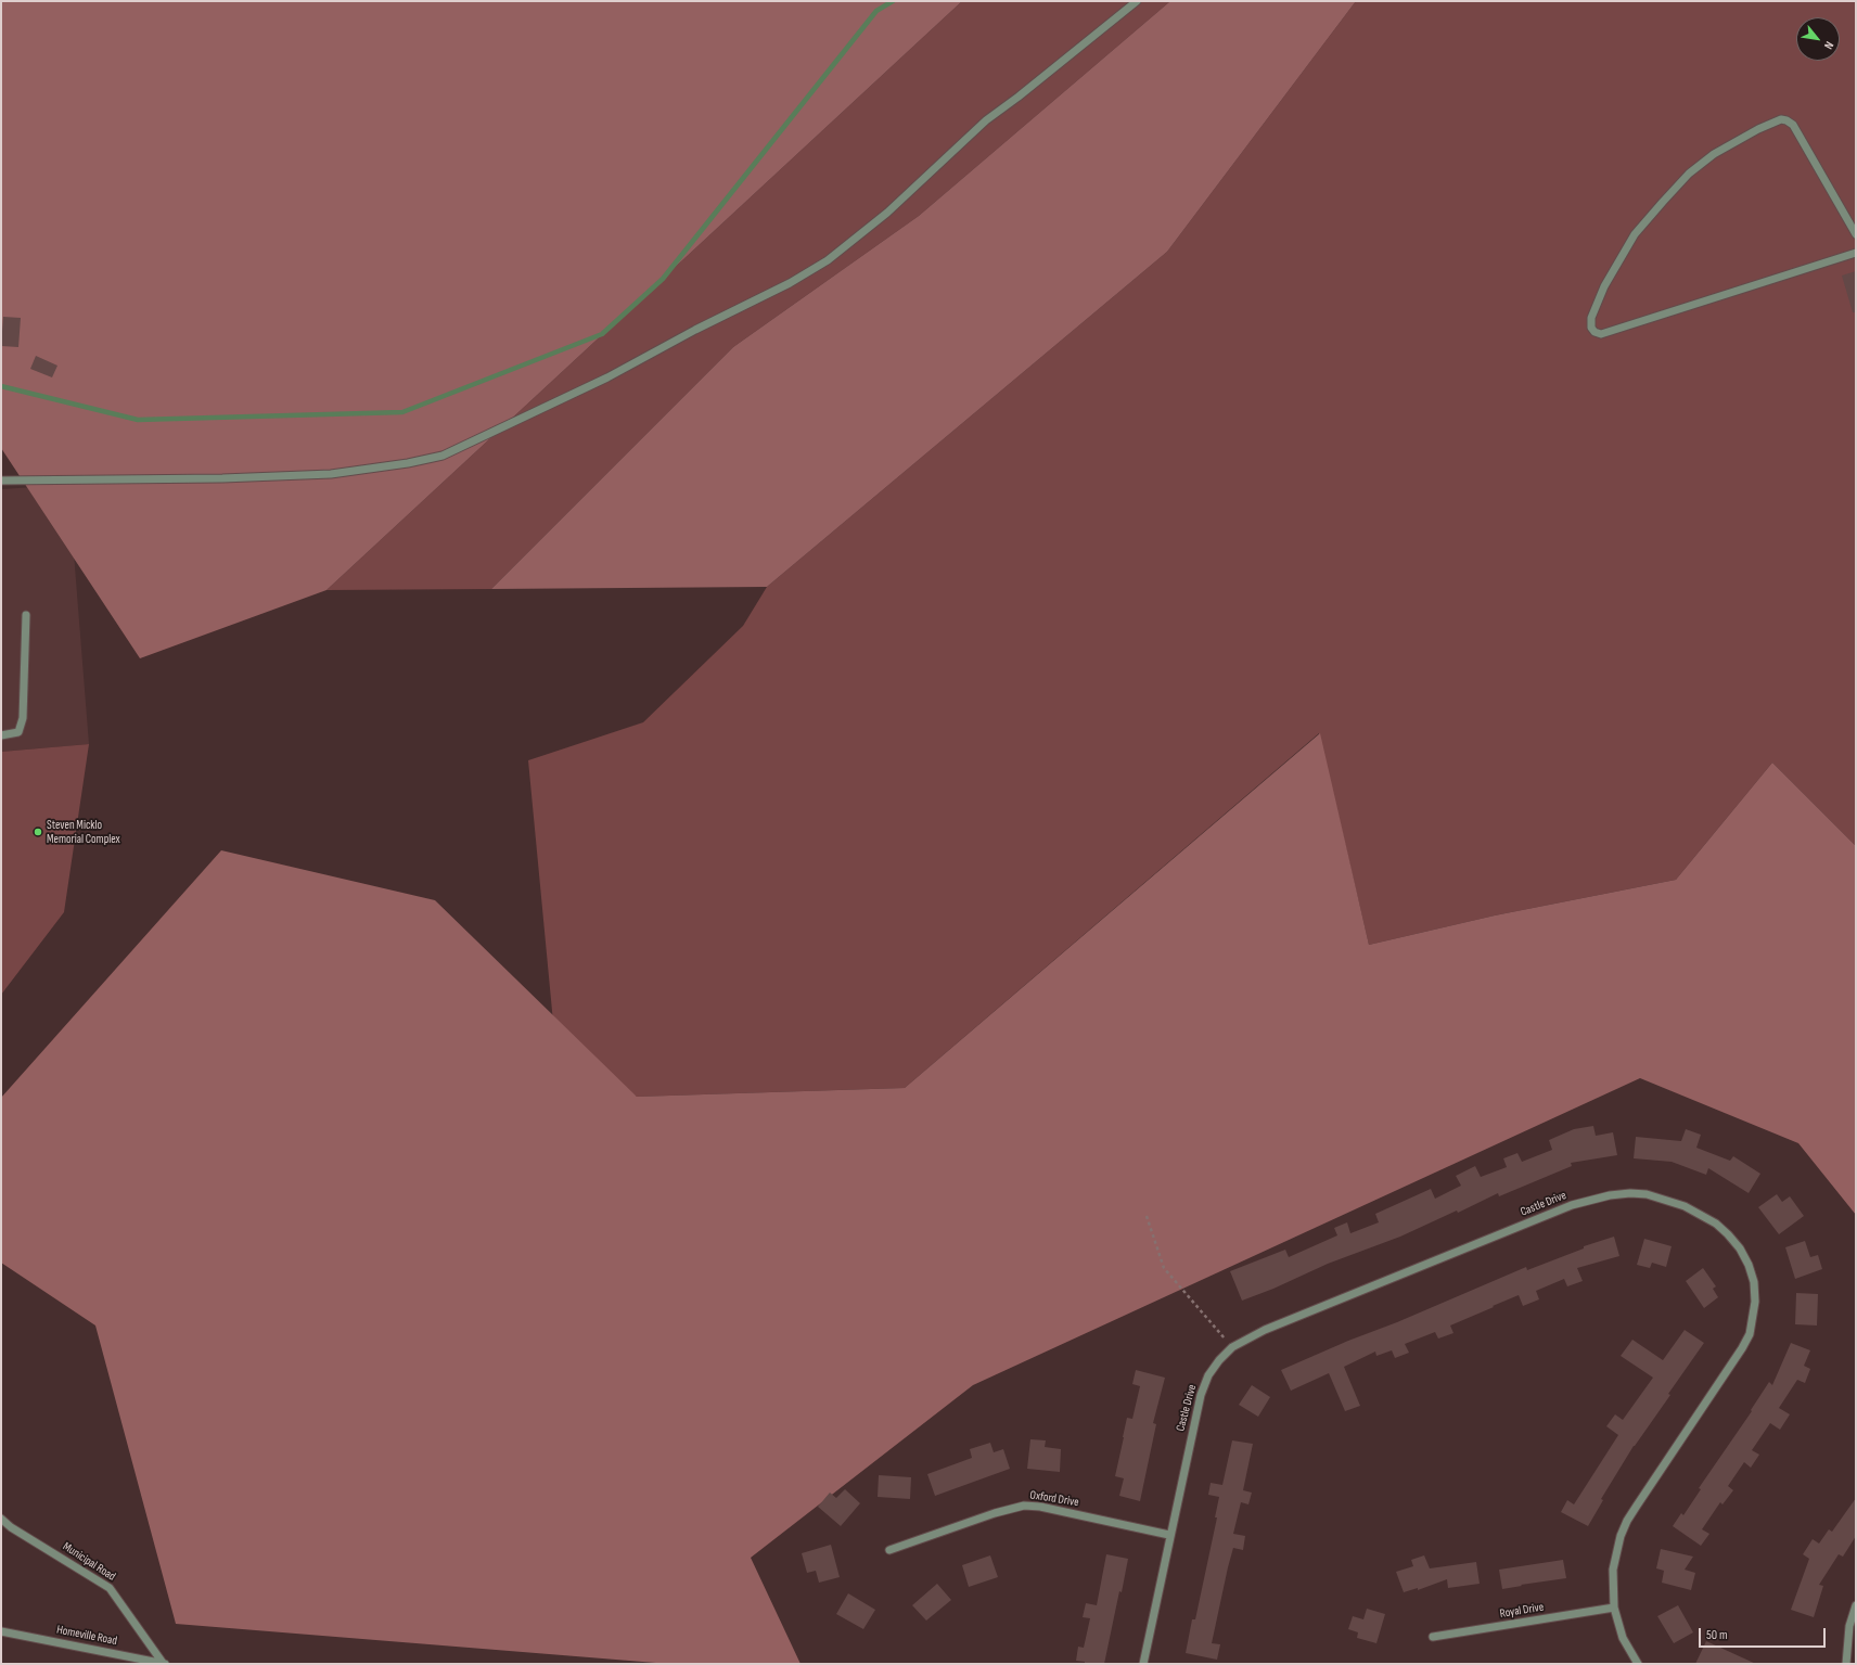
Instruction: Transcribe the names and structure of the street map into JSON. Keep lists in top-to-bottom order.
{
  "streets": {
    "street": [
      "Castle Drive",
      "Oxford Drive",
      "Municipal Road",
      "Royal Drive",
      "Homeville Road"
    ]
  },
  "crossings": [
    ["Castle Drive", "Oxford Drive"],
    ["Castle Drive", "Royal Drive"],
    ["Municipal Road", "Homeville Road"]
  ],
  "places": ["Steven Micklo Memorial Complex"],
  "scale_bar": "50 m",
  "north": "bottom right"
}
